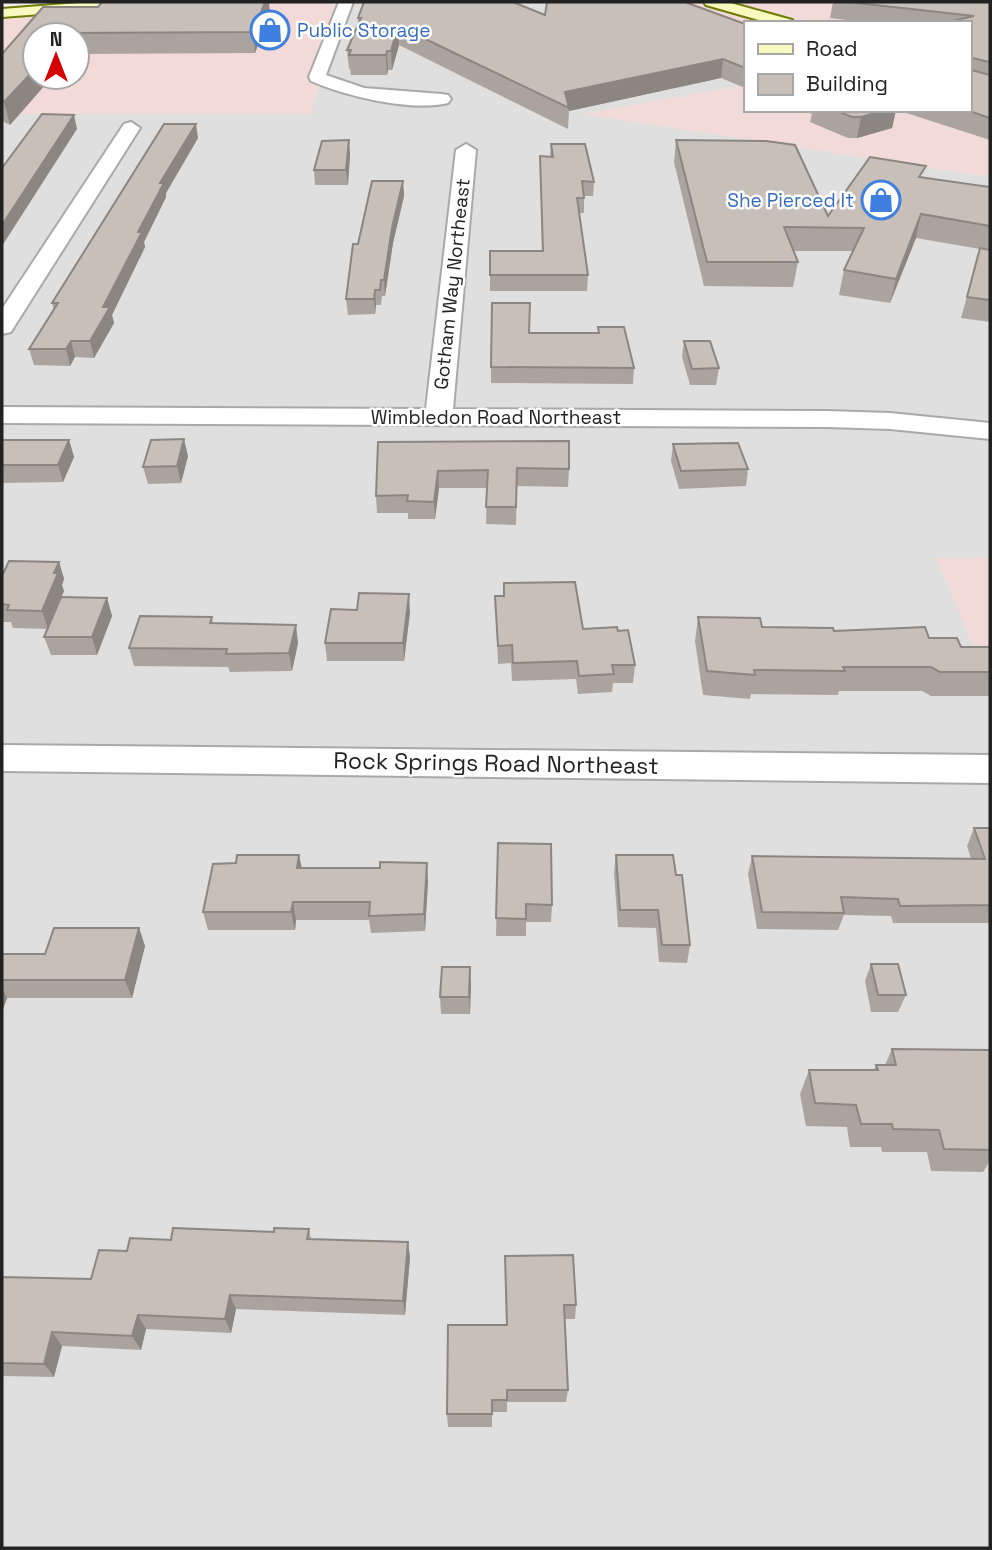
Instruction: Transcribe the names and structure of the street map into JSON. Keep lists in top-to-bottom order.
{
  "streets": {
    "street": ["Gotham Way Northeast", "Wimbledon Road Northeast", "Rock Springs Road Northeast"]
  },
  "crossings": [
    ["Gotham Way Northeast", "Wimbledon Road Northeast"]
  ],
  "places": {
    "shop": ["Public Storage", "She Pierced It"]
  },
  "legend": ["Road", "Building"],
  "north": "top"
}
